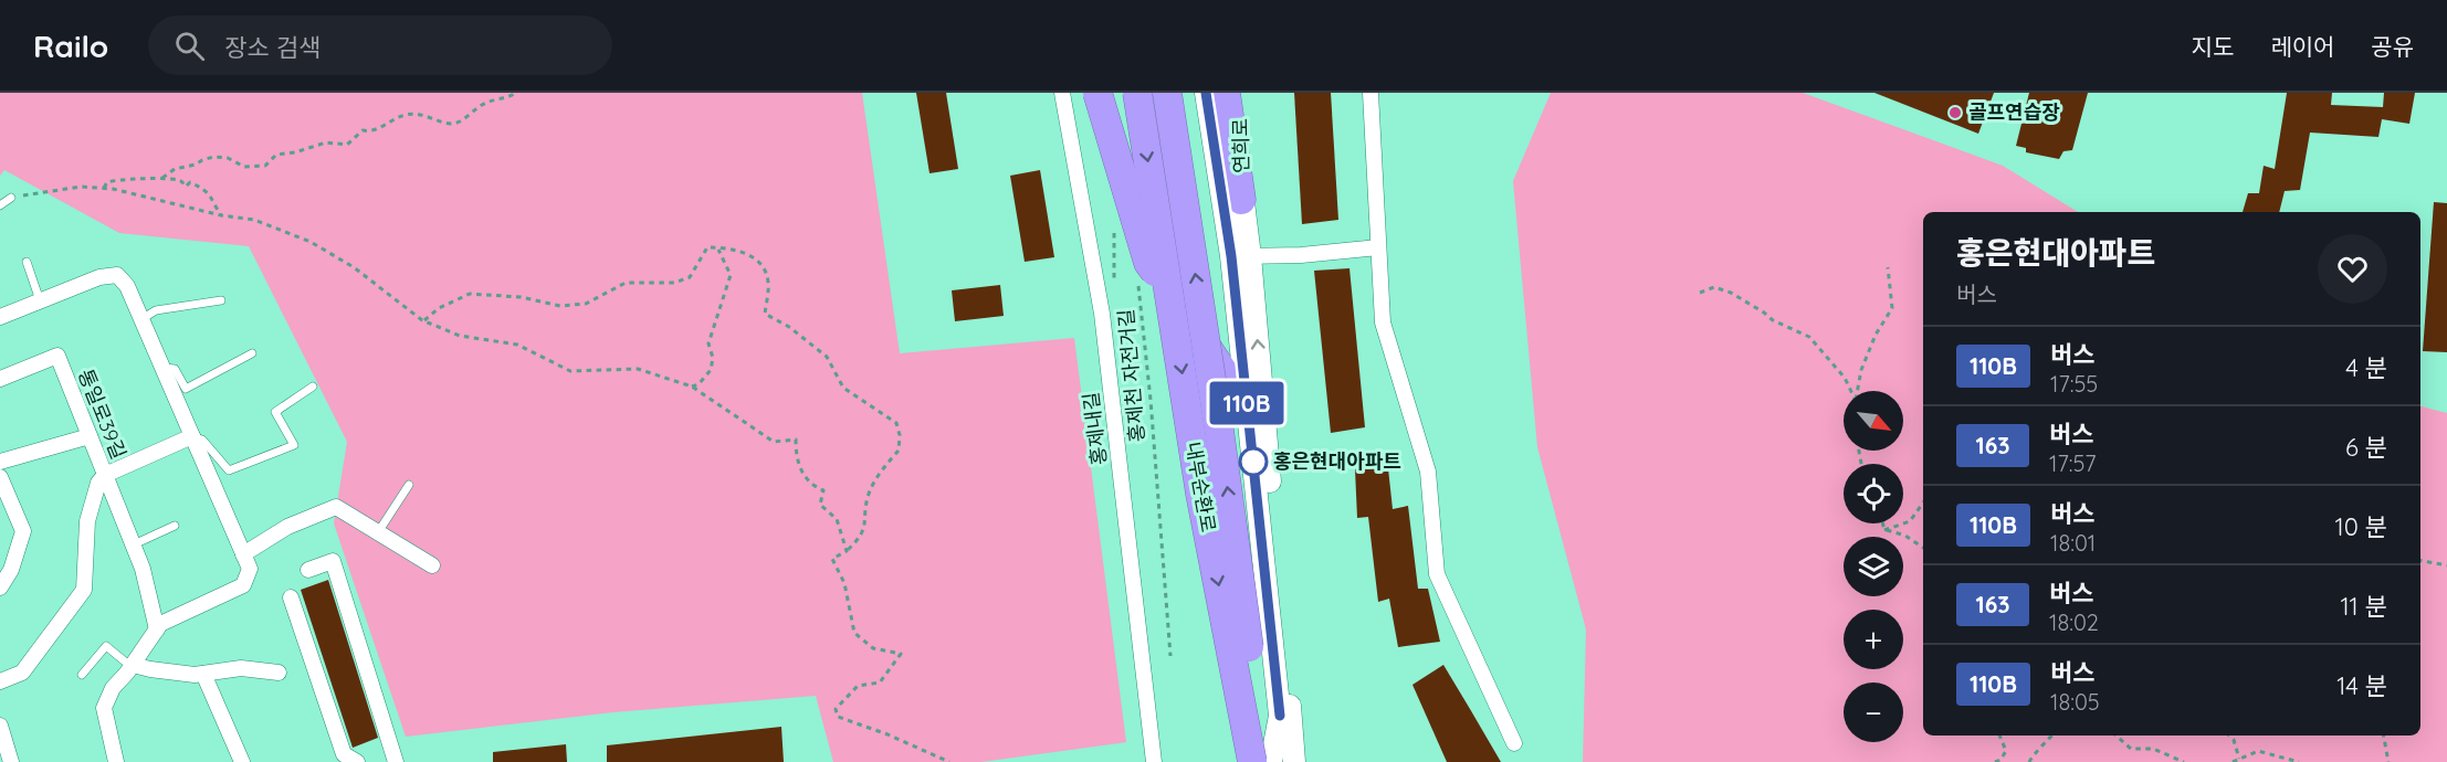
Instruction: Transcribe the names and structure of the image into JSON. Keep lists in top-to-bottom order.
{
  "streets": {
    "highway": ["내부순환로"],
    "main road": ["연희로"],
    "street": ["통일로39길", "홍제내길"],
    "path": ["홍제천 자전거길"]
  },
  "crossings": [
    ["연희로", "내부순환로"]
  ],
  "places": ["골프연습장", "홍은현대아파트"],
  "lines": ["bus line 110B"],
  "north": "bottom right",
  "page": {
    "header": "Railo",
    "search": "장소 검색",
    "nav": ["지도", "레이어", "공유"],
    "on_map": "110B",
    "heading": ["홍은현대아파트", "버스"],
    "list": [
      {
        "mark": "110B",
        "name": "버스",
        "note": "17:55",
        "value": "4 분"
      },
      {
        "mark": "163",
        "name": "버스",
        "note": "17:57",
        "value": "6 분"
      },
      {
        "mark": "110B",
        "name": "버스",
        "note": "18:01",
        "value": "10 분"
      },
      {
        "mark": "163",
        "name": "버스",
        "note": "18:02",
        "value": "11 분"
      },
      {
        "mark": "110B",
        "name": "버스",
        "note": "18:05",
        "value": "14 분"
      }
    ],
    "map_buttons": ["+", "−"]
  }
}
